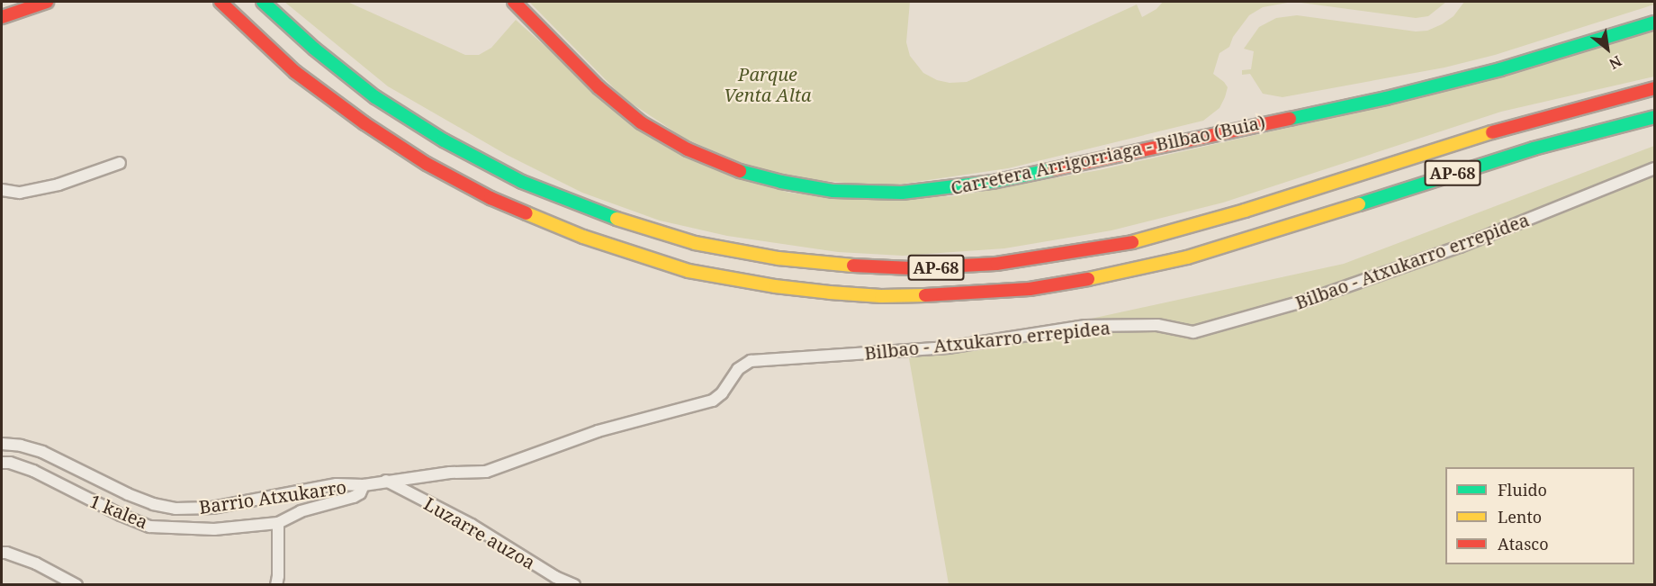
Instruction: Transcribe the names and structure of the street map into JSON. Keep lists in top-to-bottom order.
{
  "streets": {
    "main road": ["Carretera Arrigorriaga - Bilbao (Buia)", "AP-68"],
    "street": [
      "Bilbao - Atxukarro errepidea",
      "Barrio Atxukarro",
      "1 kalea",
      "Luzarre auzoa"
    ]
  },
  "crossings": [
    ["Bilbao - Atxukarro errepidea", "Barrio Atxukarro"],
    ["Bilbao - Atxukarro errepidea", "Luzarre auzoa"]
  ],
  "parks": ["Parque Venta Alta"],
  "legend": ["Fluido", "Lento", "Atasco"],
  "north": "bottom right"
}
